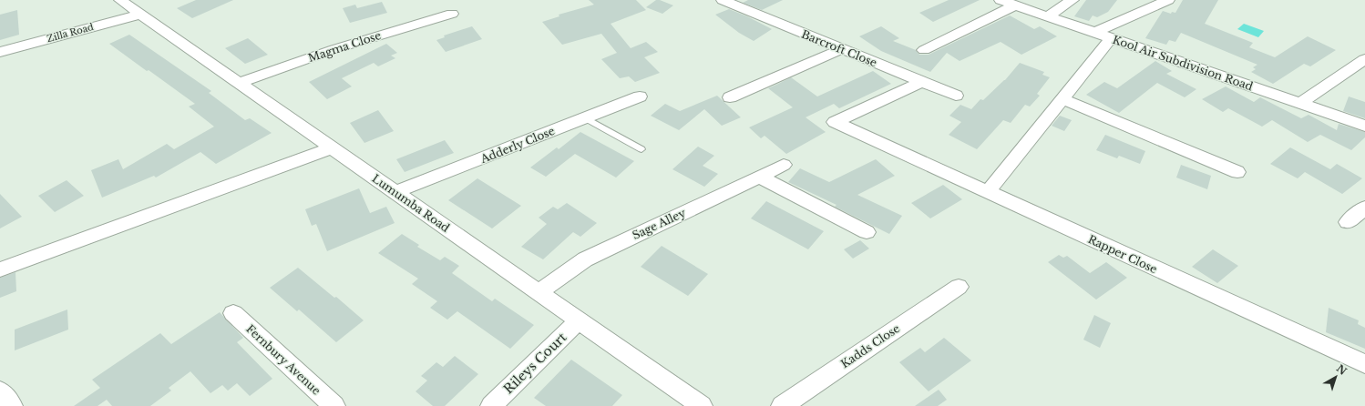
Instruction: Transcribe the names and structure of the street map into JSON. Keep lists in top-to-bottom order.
{
  "streets": {
    "street": [
      "Zilla Road",
      "Magma Close",
      "Barcroft Close",
      "Kool Air Subdivision Road",
      "Adderly Close",
      "Lumumba Road",
      "Sage Alley",
      "Rapper Close",
      "Kadds Close",
      "Fernbury Avenue",
      "Rileys Court"
    ]
  },
  "crossings": [
    ["Zilla Road", "Lumumba Road"],
    ["Magma Close", "Lumumba Road"],
    ["Barcroft Close", "Rapper Close"],
    ["Adderly Close", "Lumumba Road"],
    ["Lumumba Road", "Sage Alley"],
    ["Lumumba Road", "Rileys Court"]
  ],
  "north": "top right"
}
